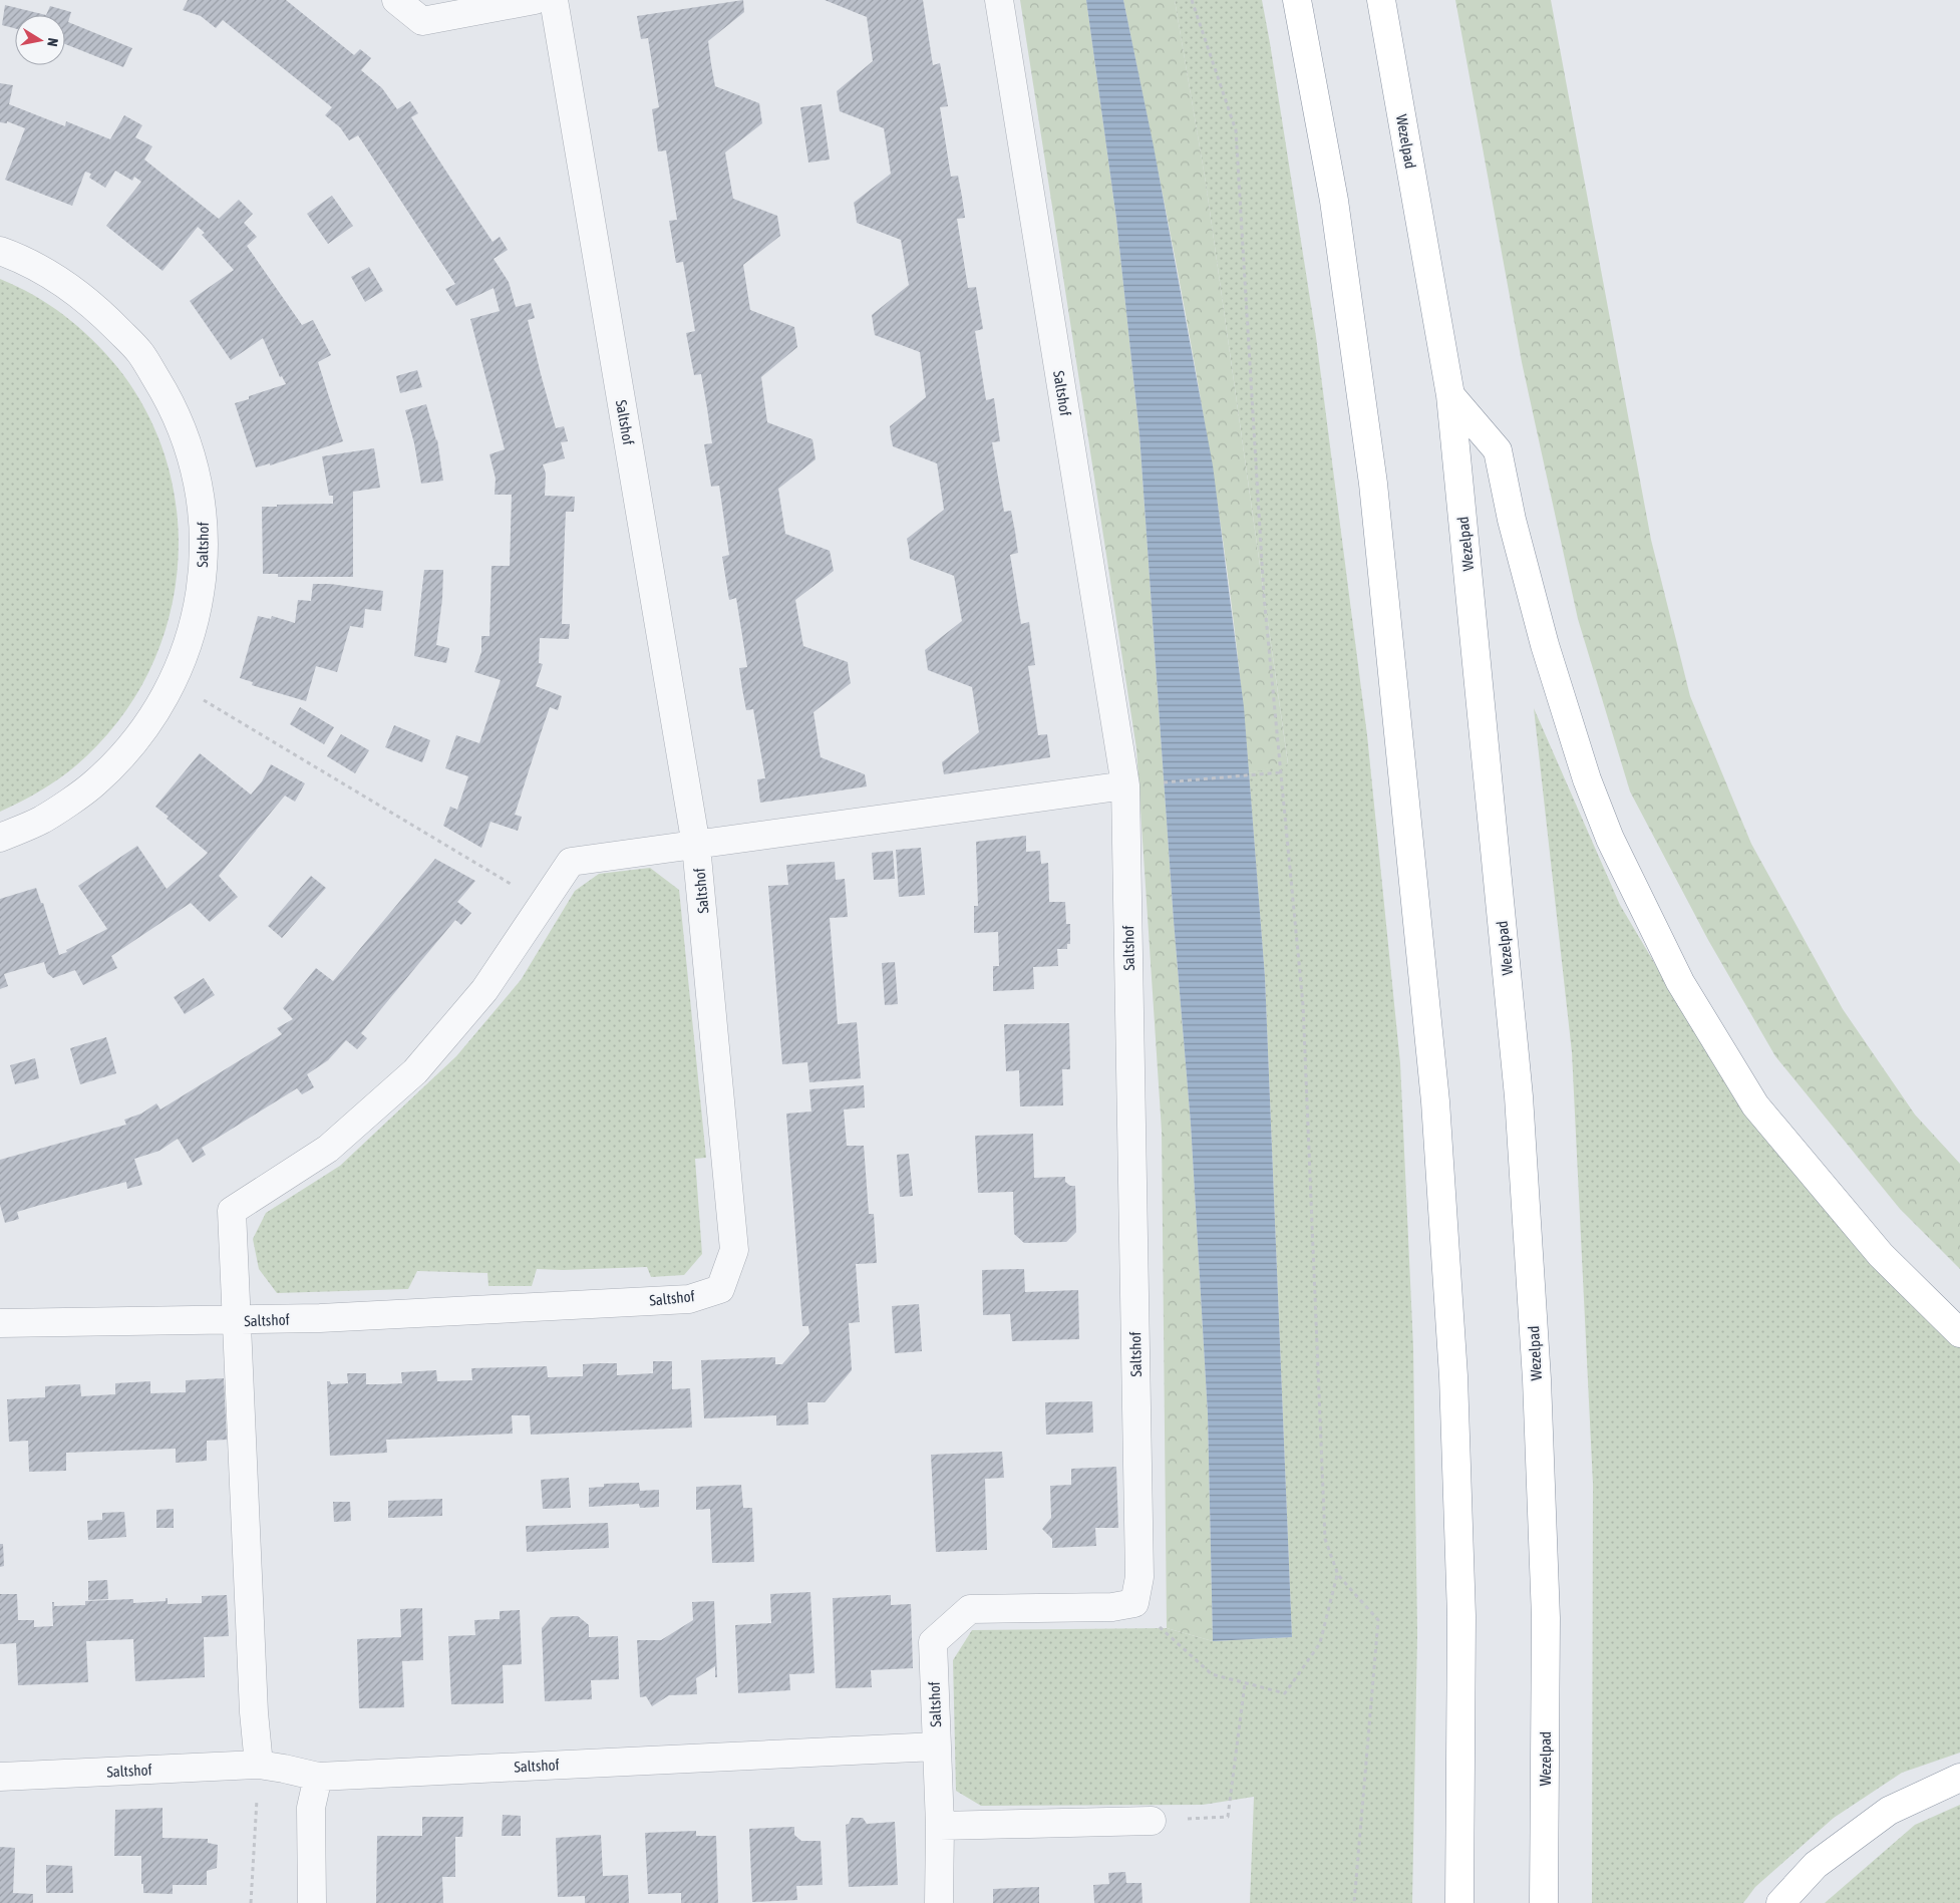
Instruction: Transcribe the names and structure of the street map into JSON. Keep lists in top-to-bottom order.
{
  "streets": {
    "highway": ["Wezelpad"],
    "street": ["Saltshof"]
  },
  "north": "right"
}
